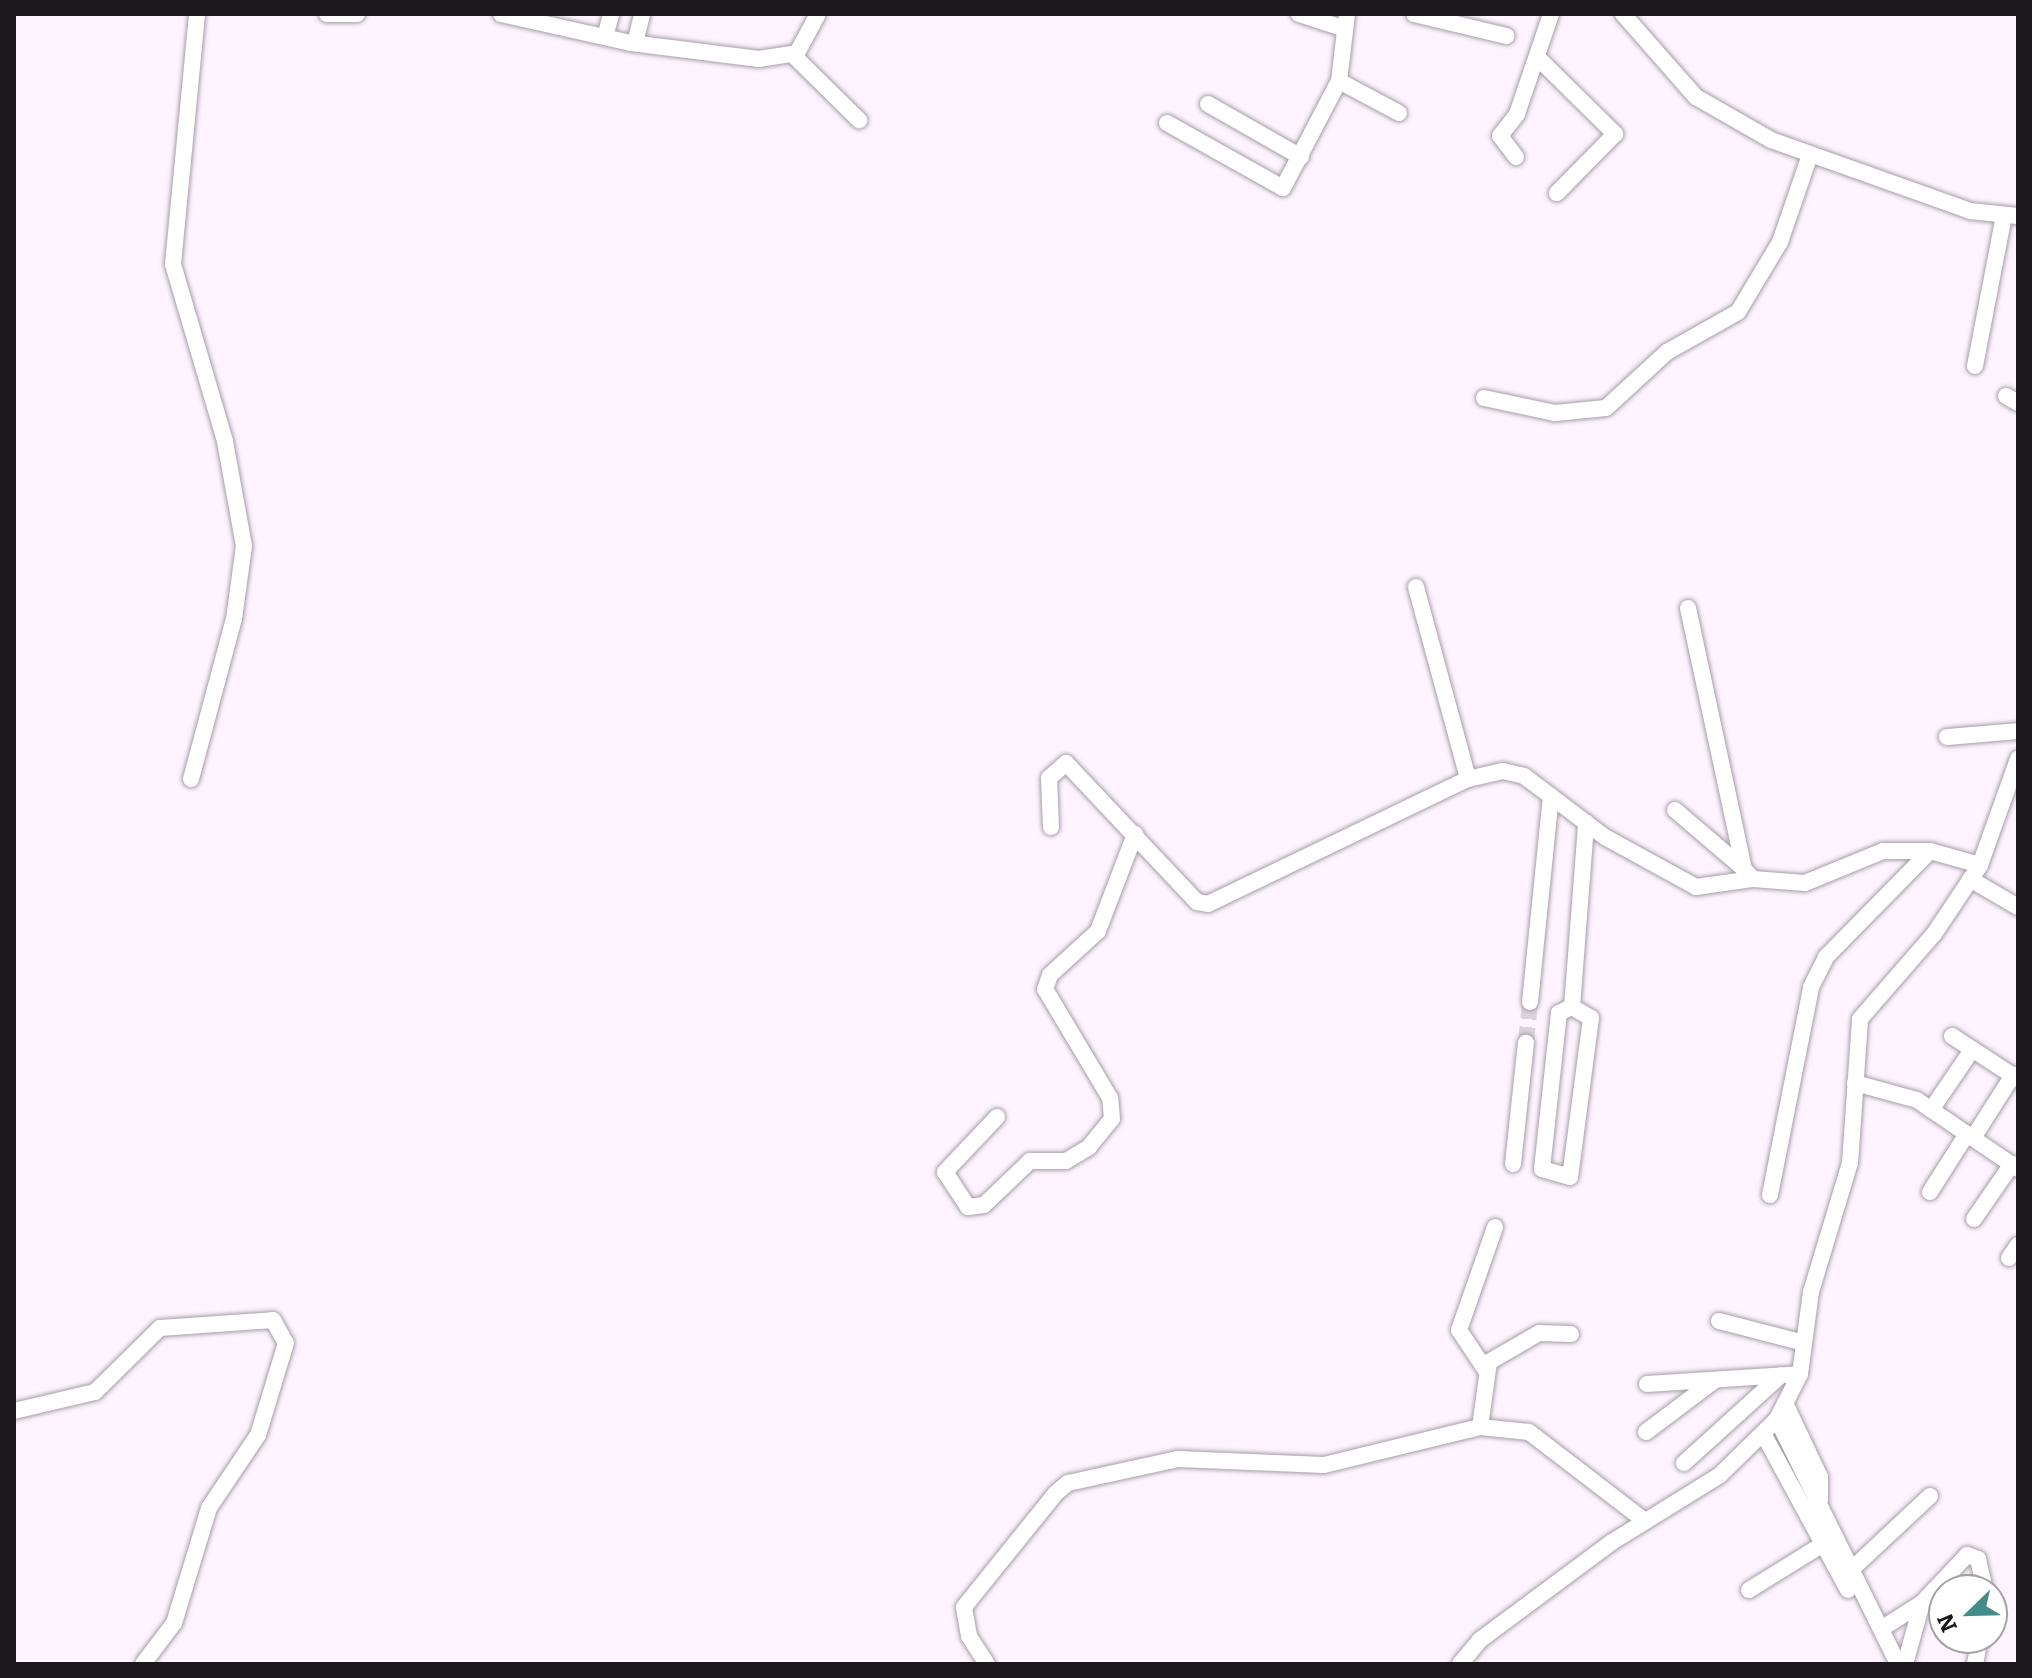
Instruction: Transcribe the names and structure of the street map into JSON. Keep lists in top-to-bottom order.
{
  "north": "bottom left"
}
